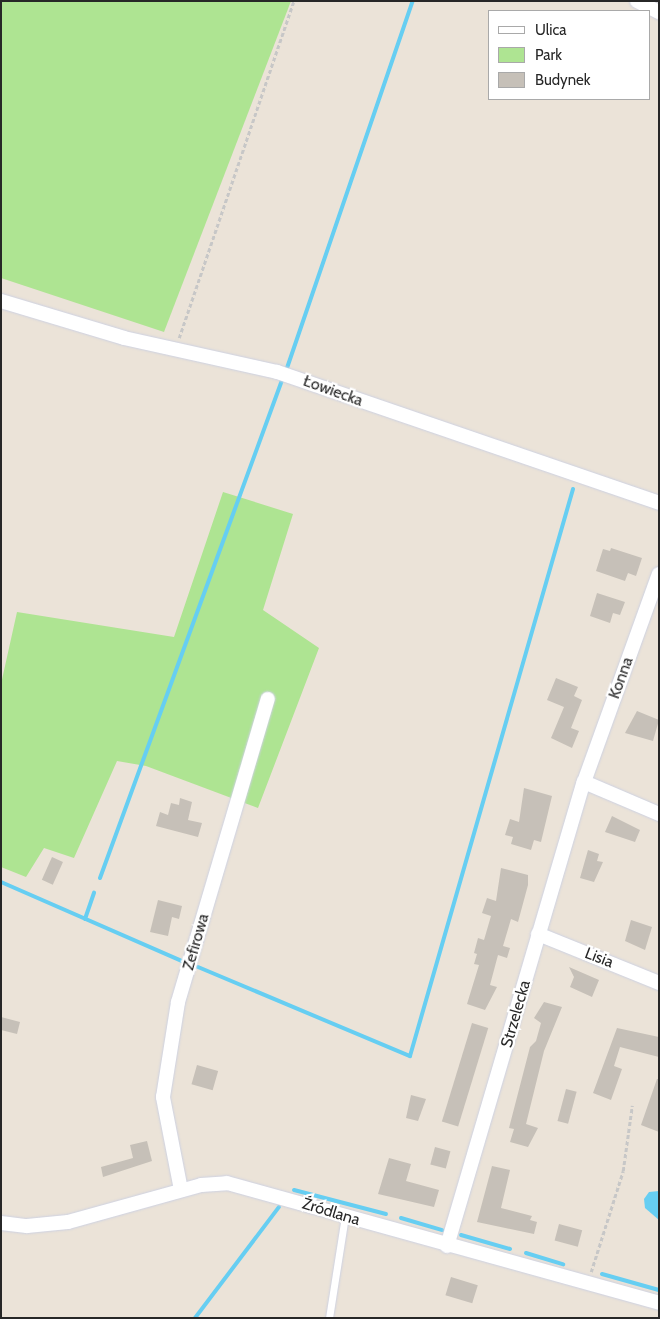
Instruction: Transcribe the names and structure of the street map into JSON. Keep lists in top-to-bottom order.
{
  "streets": {
    "street": [
      "Łowiecka",
      "Konna",
      "Zefirowa",
      "Lisia",
      "Strzelecka",
      "Źródlana"
    ]
  },
  "crossings": [
    ["Konna", "Strzelecka"],
    ["Zefirowa", "Źródlana"],
    ["Lisia", "Strzelecka"],
    ["Strzelecka", "Źródlana"]
  ],
  "legend": ["Ulica", "Park", "Budynek"]
}
